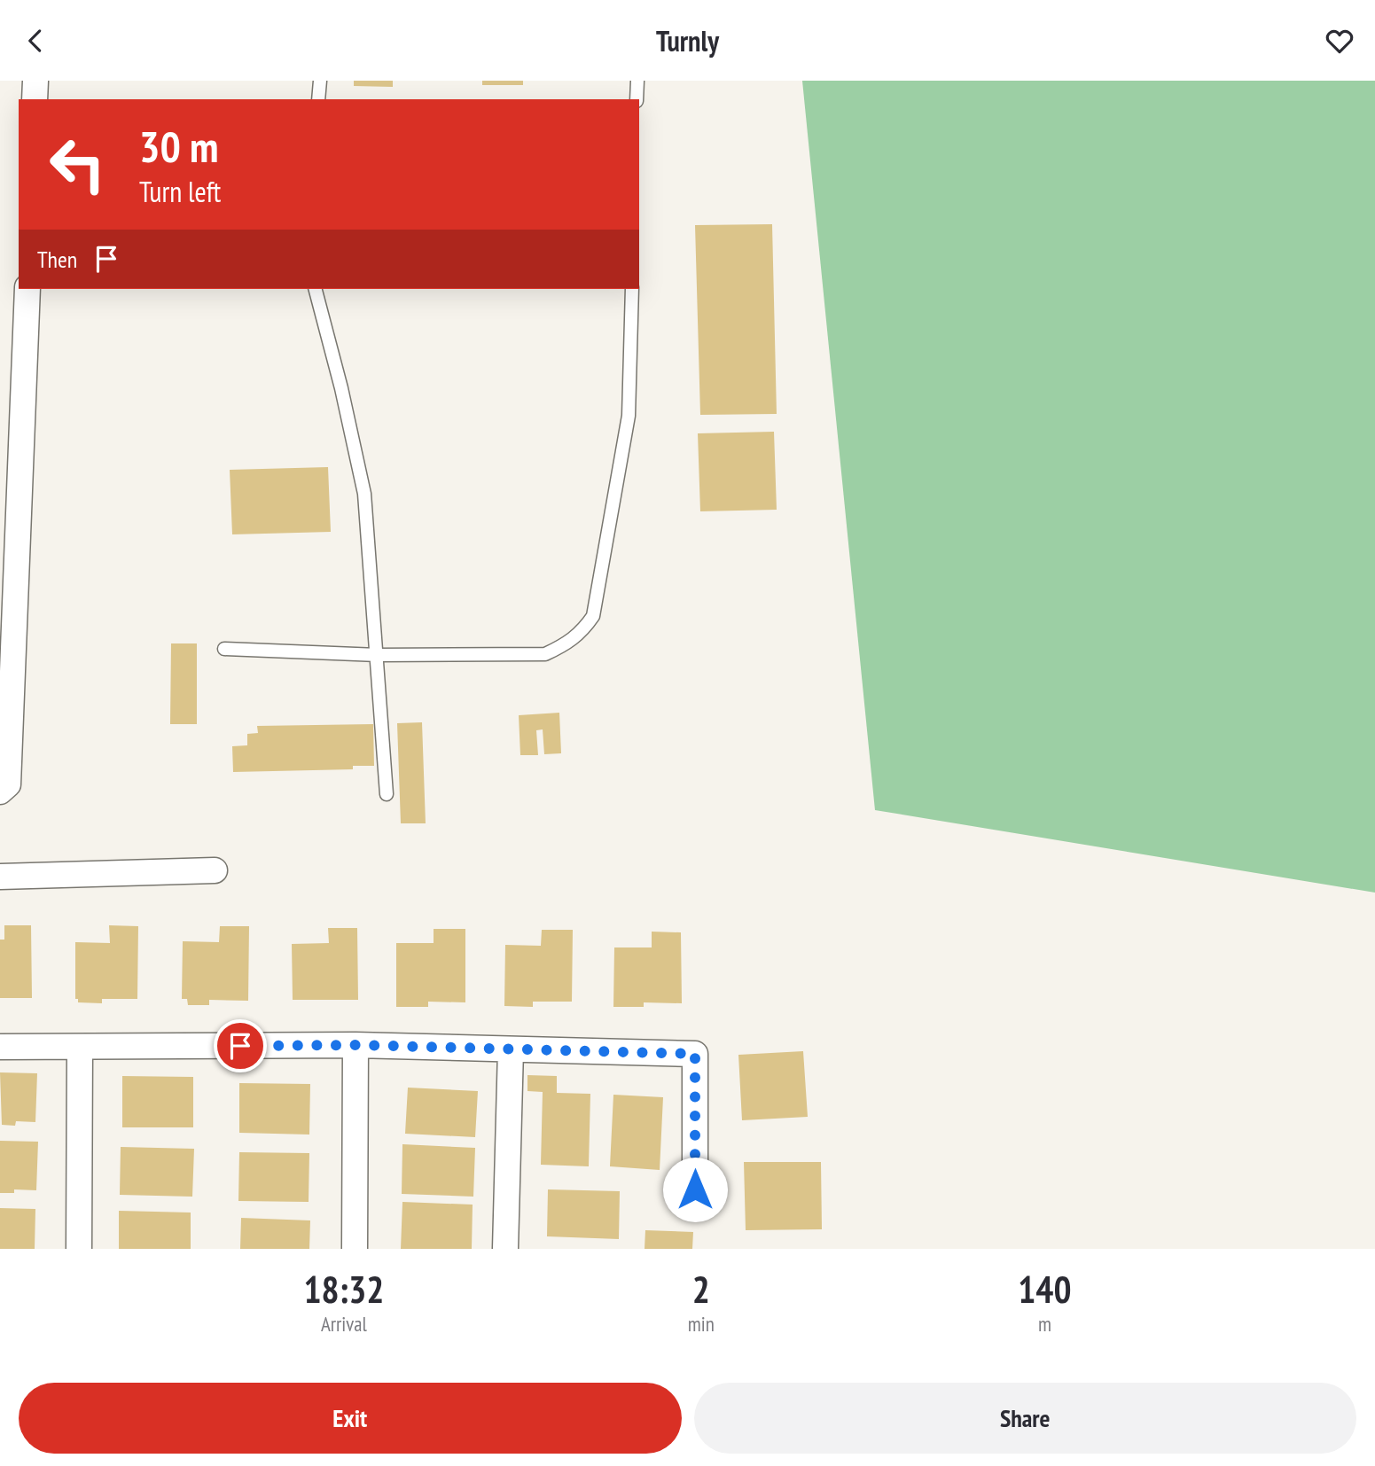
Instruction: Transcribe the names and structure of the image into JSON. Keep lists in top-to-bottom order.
{
  "page": {
    "header": "Turnly",
    "turn": ["30 m", "Turn left"],
    "then": "Then",
    "eta": [
      "18:32",
      "Arrival",
      "2",
      "min",
      "140",
      "m"
    ],
    "buttons": ["Exit", "Share"]
  }
}
